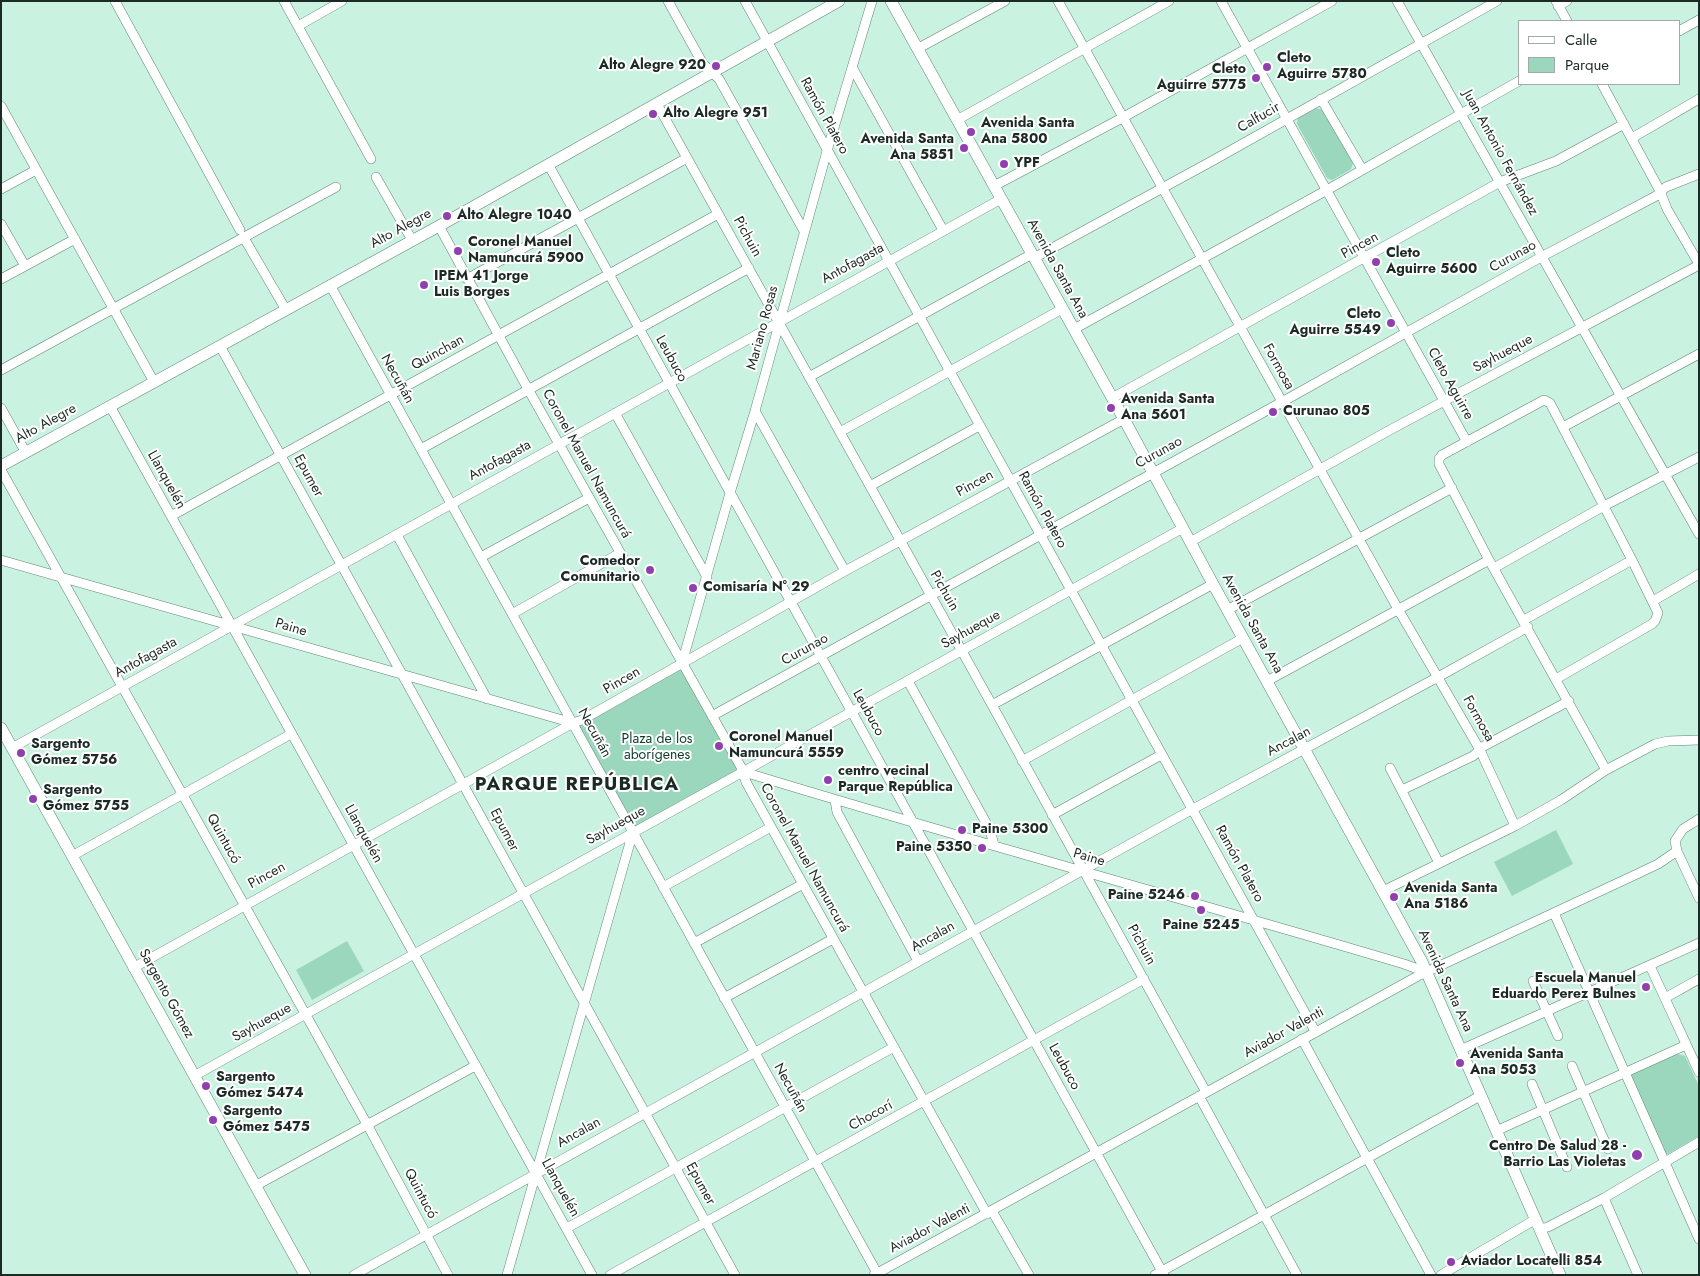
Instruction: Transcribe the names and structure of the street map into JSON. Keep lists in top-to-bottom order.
{
  "streets": {
    "main road": ["Alto Alegre", "Avenida Santa Ana", "Sargento Gómez"],
    "street": [
      "Ramón Platero",
      "Calfucir",
      "Juan Antonio Fernández",
      "Pichuin",
      "Pincen",
      "Curunao",
      "Antofagasta",
      "Mariano Rosas",
      "Quinchan",
      "Sayhueque",
      "Leubuco",
      "Formosa",
      "Necuñán",
      "Cleto Aguirre",
      "Coronel Manuel Namuncurá",
      "Epumer",
      "Llanquelén",
      "Paine",
      "Ancalan",
      "Quintucó",
      "Aviador Valenti",
      "Chocorí"
    ]
  },
  "crossings": [
    ["Ramón Platero", "Calfucir"],
    ["Ramón Platero", "Alto Alegre"],
    ["Ramón Platero", "Pincen"],
    ["Ramón Platero", "Curunao"],
    ["Ramón Platero", "Antofagasta"],
    ["Ramón Platero", "Mariano Rosas"],
    ["Ramón Platero", "Sayhueque"],
    ["Ramón Platero", "Paine"],
    ["Ramón Platero", "Ancalan"],
    ["Ramón Platero", "Aviador Valenti"],
    ["Calfucir", "Juan Antonio Fernández"],
    ["Calfucir", "Pichuin"],
    ["Calfucir", "Avenida Santa Ana"],
    ["Calfucir", "Formosa"],
    ["Calfucir", "Cleto Aguirre"],
    ["Juan Antonio Fernández", "Pincen"],
    ["Juan Antonio Fernández", "Curunao"],
    ["Juan Antonio Fernández", "Sayhueque"],
    ["Alto Alegre", "Pichuin"],
    ["Alto Alegre", "Leubuco"],
    ["Alto Alegre", "Necuñán"],
    ["Alto Alegre", "Coronel Manuel Namuncurá"],
    ["Alto Alegre", "Epumer"],
    ["Alto Alegre", "Llanquelén"],
    ["Pichuin", "Pincen"],
    ["Pichuin", "Curunao"],
    ["Pichuin", "Antofagasta"],
    ["Pichuin", "Mariano Rosas"],
    ["Pichuin", "Quinchan"],
    ["Pichuin", "Sayhueque"],
    ["Pichuin", "Paine"],
    ["Pichuin", "Ancalan"],
    ["Pichuin", "Aviador Valenti"],
    ["Pichuin", "Chocorí"],
    ["Pincen", "Avenida Santa Ana"],
    ["Pincen", "Mariano Rosas"],
    ["Pincen", "Leubuco"],
    ["Pincen", "Formosa"],
    ["Pincen", "Necuñán"],
    ["Pincen", "Cleto Aguirre"],
    ["Pincen", "Coronel Manuel Namuncurá"],
    ["Pincen", "Epumer"],
    ["Pincen", "Llanquelén"],
    ["Pincen", "Paine"],
    ["Pincen", "Quintucó"],
    ["Pincen", "Sargento Gómez"],
    ["Curunao", "Avenida Santa Ana"],
    ["Curunao", "Leubuco"],
    ["Curunao", "Formosa"],
    ["Curunao", "Cleto Aguirre"],
    ["Curunao", "Coronel Manuel Namuncurá"],
    ["Antofagasta", "Avenida Santa Ana"],
    ["Antofagasta", "Mariano Rosas"],
    ["Antofagasta", "Leubuco"],
    ["Antofagasta", "Necuñán"],
    ["Antofagasta", "Coronel Manuel Namuncurá"],
    ["Antofagasta", "Epumer"],
    ["Antofagasta", "Llanquelén"],
    ["Antofagasta", "Paine"],
    ["Antofagasta", "Quintucó"],
    ["Antofagasta", "Sargento Gómez"],
    ["Avenida Santa Ana", "Sayhueque"],
    ["Avenida Santa Ana", "Paine"],
    ["Avenida Santa Ana", "Ancalan"],
    ["Avenida Santa Ana", "Aviador Valenti"],
    ["Mariano Rosas", "Leubuco"],
    ["Mariano Rosas", "Coronel Manuel Namuncurá"],
    ["Quinchan", "Leubuco"],
    ["Quinchan", "Necuñán"],
    ["Quinchan", "Coronel Manuel Namuncurá"],
    ["Quinchan", "Epumer"],
    ["Quinchan", "Llanquelén"],
    ["Sayhueque", "Leubuco"],
    ["Sayhueque", "Formosa"],
    ["Sayhueque", "Necuñán"],
    ["Sayhueque", "Cleto Aguirre"],
    ["Sayhueque", "Coronel Manuel Namuncurá"],
    ["Sayhueque", "Epumer"],
    ["Sayhueque", "Llanquelén"],
    ["Sayhueque", "Paine"],
    ["Sayhueque", "Quintucó"],
    ["Sayhueque", "Sargento Gómez"],
    ["Leubuco", "Paine"],
    ["Leubuco", "Ancalan"],
    ["Leubuco", "Aviador Valenti"],
    ["Leubuco", "Chocorí"],
    ["Formosa", "Ancalan"],
    ["Necuñán", "Paine"],
    ["Necuñán", "Ancalan"],
    ["Necuñán", "Aviador Valenti"],
    ["Necuñán", "Chocorí"],
    ["Cleto Aguirre", "Ancalan"],
    ["Coronel Manuel Namuncurá", "Paine"],
    ["Coronel Manuel Namuncurá", "Ancalan"],
    ["Coronel Manuel Namuncurá", "Aviador Valenti"],
    ["Coronel Manuel Namuncurá", "Chocorí"],
    ["Epumer", "Paine"],
    ["Epumer", "Ancalan"],
    ["Epumer", "Chocorí"],
    ["Llanquelén", "Paine"],
    ["Llanquelén", "Ancalan"],
    ["Paine", "Ancalan"],
    ["Paine", "Quintucó"],
    ["Paine", "Aviador Valenti"],
    ["Ancalan", "Quintucó"]
  ],
  "districts": ["PARQUE REPÚBLICA"],
  "parks": ["Plaza de los aborígenes"],
  "places": [
    "Alto Alegre 920",
    "Cleto Aguirre 5780",
    "Cleto Aguirre 5775",
    "Alto Alegre 951",
    "Avenida Santa Ana 5800",
    "Avenida Santa Ana 5851",
    "YPF",
    "Alto Alegre 1040",
    "Coronel Manuel Namuncurá 5900",
    "Cleto Aguirre 5600",
    "IPEM 41 Jorge Luis Borges",
    "Cleto Aguirre 5549",
    "Avenida Santa Ana 5601",
    "Curunao 805",
    "Comedor Comunitario",
    "Comisaría N° 29",
    "Coronel Manuel Namuncurá 5559",
    "Sargento Gómez 5756",
    "centro vecinal Parque República",
    "Sargento Gómez 5755",
    "Paine 5300",
    "Paine 5350",
    "Paine 5246",
    "Avenida Santa Ana 5186",
    "Paine 5245",
    "Escuela Manuel Eduardo Perez Bulnes",
    "Avenida Santa Ana 5053",
    "Sargento Gómez 5474",
    "Sargento Gómez 5475",
    "Centro De Salud 28 - Barrio Las Violetas",
    "Aviador Locatelli 854"
  ],
  "legend": ["Calle", "Parque"]
}
